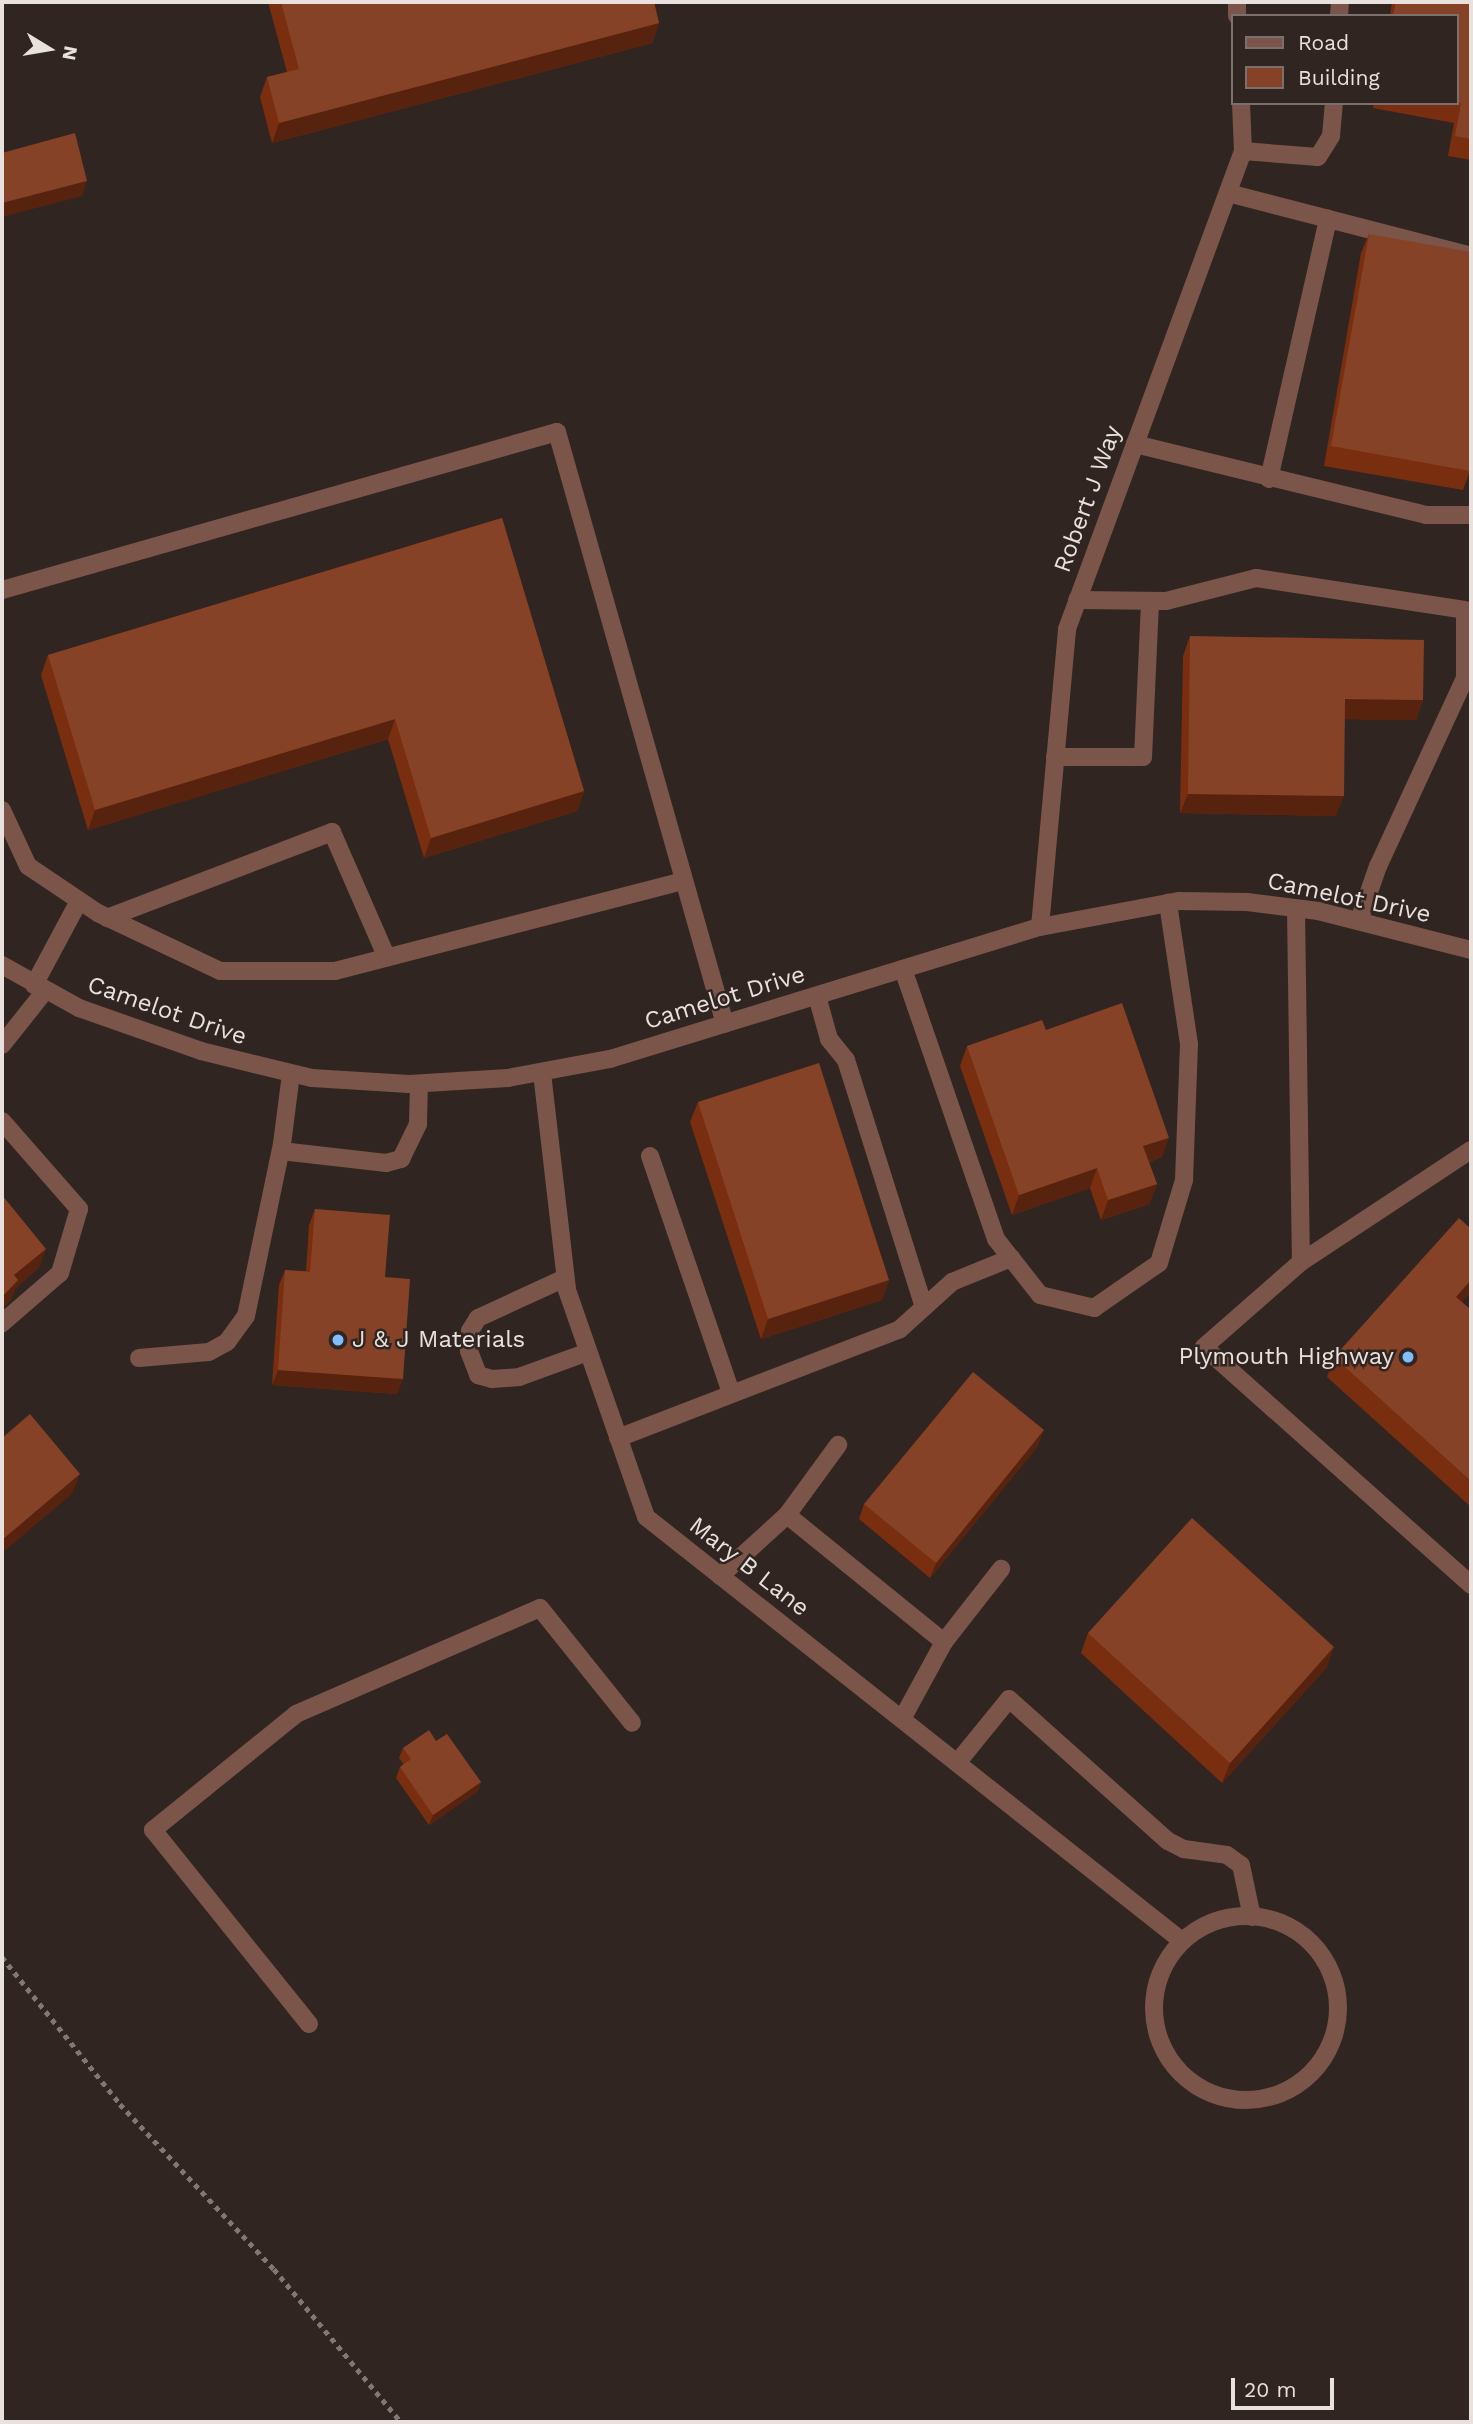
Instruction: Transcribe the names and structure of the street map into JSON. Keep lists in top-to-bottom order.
{
  "streets": {
    "street": ["Robert J Way", "Camelot Drive", "Mary B Lane"]
  },
  "crossings": [
    ["Robert J Way", "Camelot Drive"],
    ["Camelot Drive", "Mary B Lane"]
  ],
  "places": ["J & J Materials", "Plymouth Highway"],
  "legend": ["Road", "Building"],
  "scale_bar": "20 m",
  "north": "right"
}
